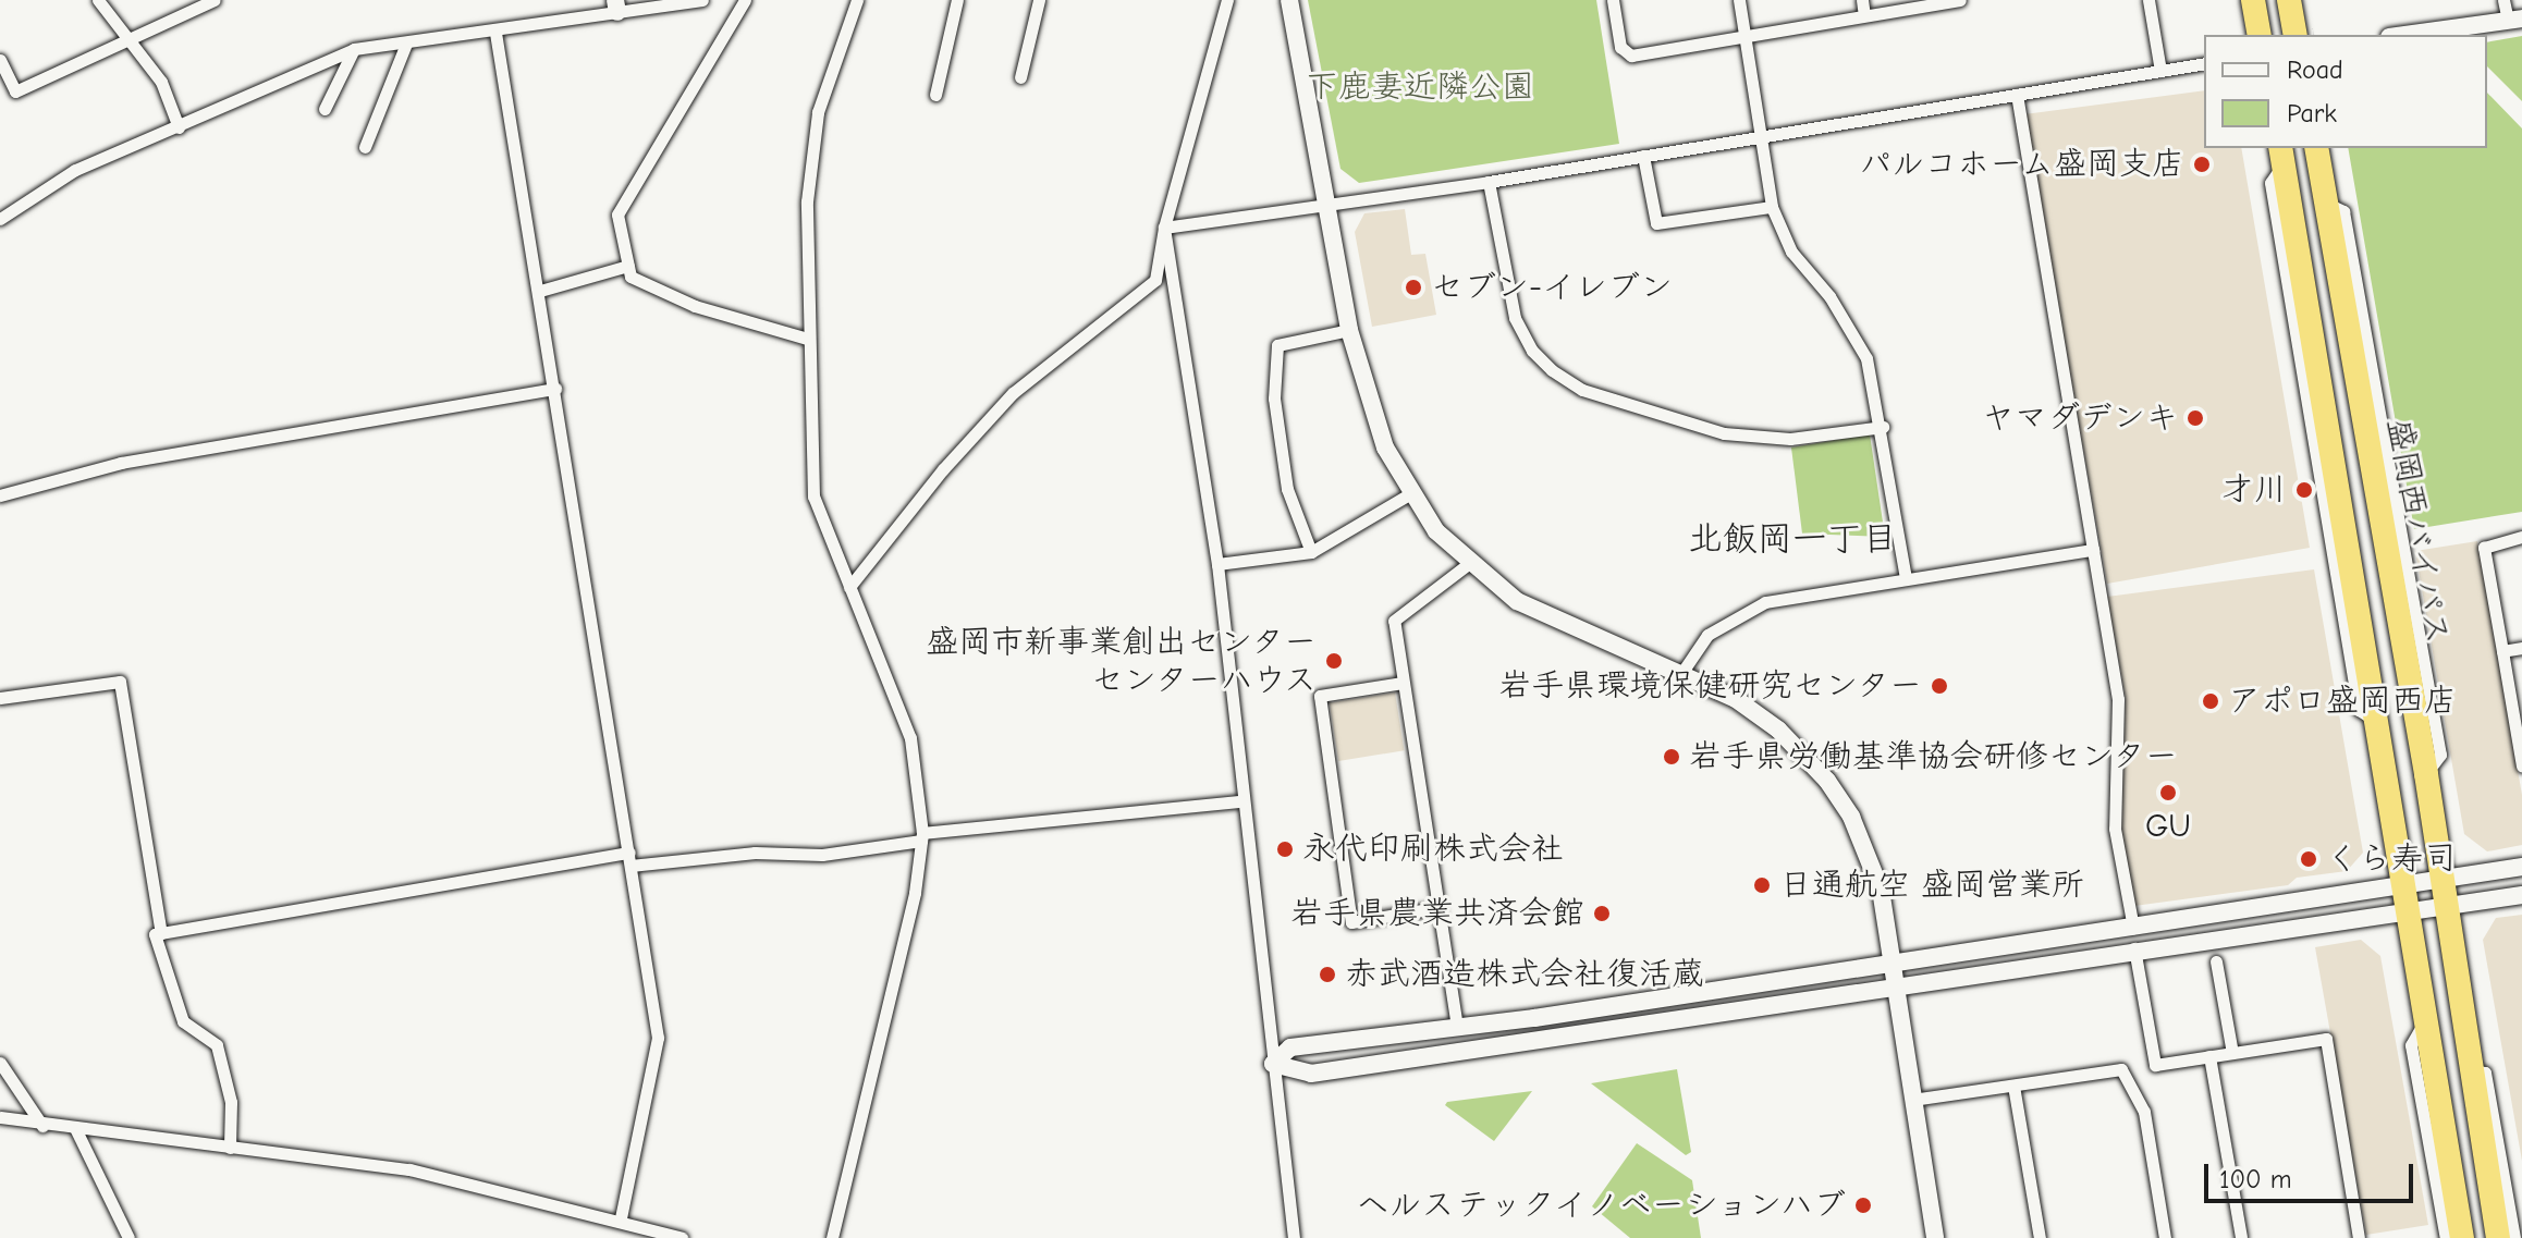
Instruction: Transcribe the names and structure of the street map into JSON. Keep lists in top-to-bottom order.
{
  "streets": {
    "highway": ["盛岡西バイパス"]
  },
  "districts": ["北飯岡一丁目"],
  "parks": ["下鹿妻近隣公園"],
  "places": [
    "パルコホーム盛岡支店",
    "セブン-イレブン",
    "ヤマダデンキ",
    "才川",
    "盛岡市新事業創出センター センターハウス",
    "岩手県環境保健研究センター",
    "アポロ盛岡西店",
    "岩手県労働基準協会研修センター",
    "GU",
    "永代印刷株式会社",
    "くら寿司",
    "日通航空 盛岡営業所",
    "岩手県農業共済会館",
    "赤武酒造株式会社復活蔵",
    "ヘルステックイノベーションハブ"
  ],
  "legend": ["Road", "Park"],
  "scale_bar": "100 m"
}
